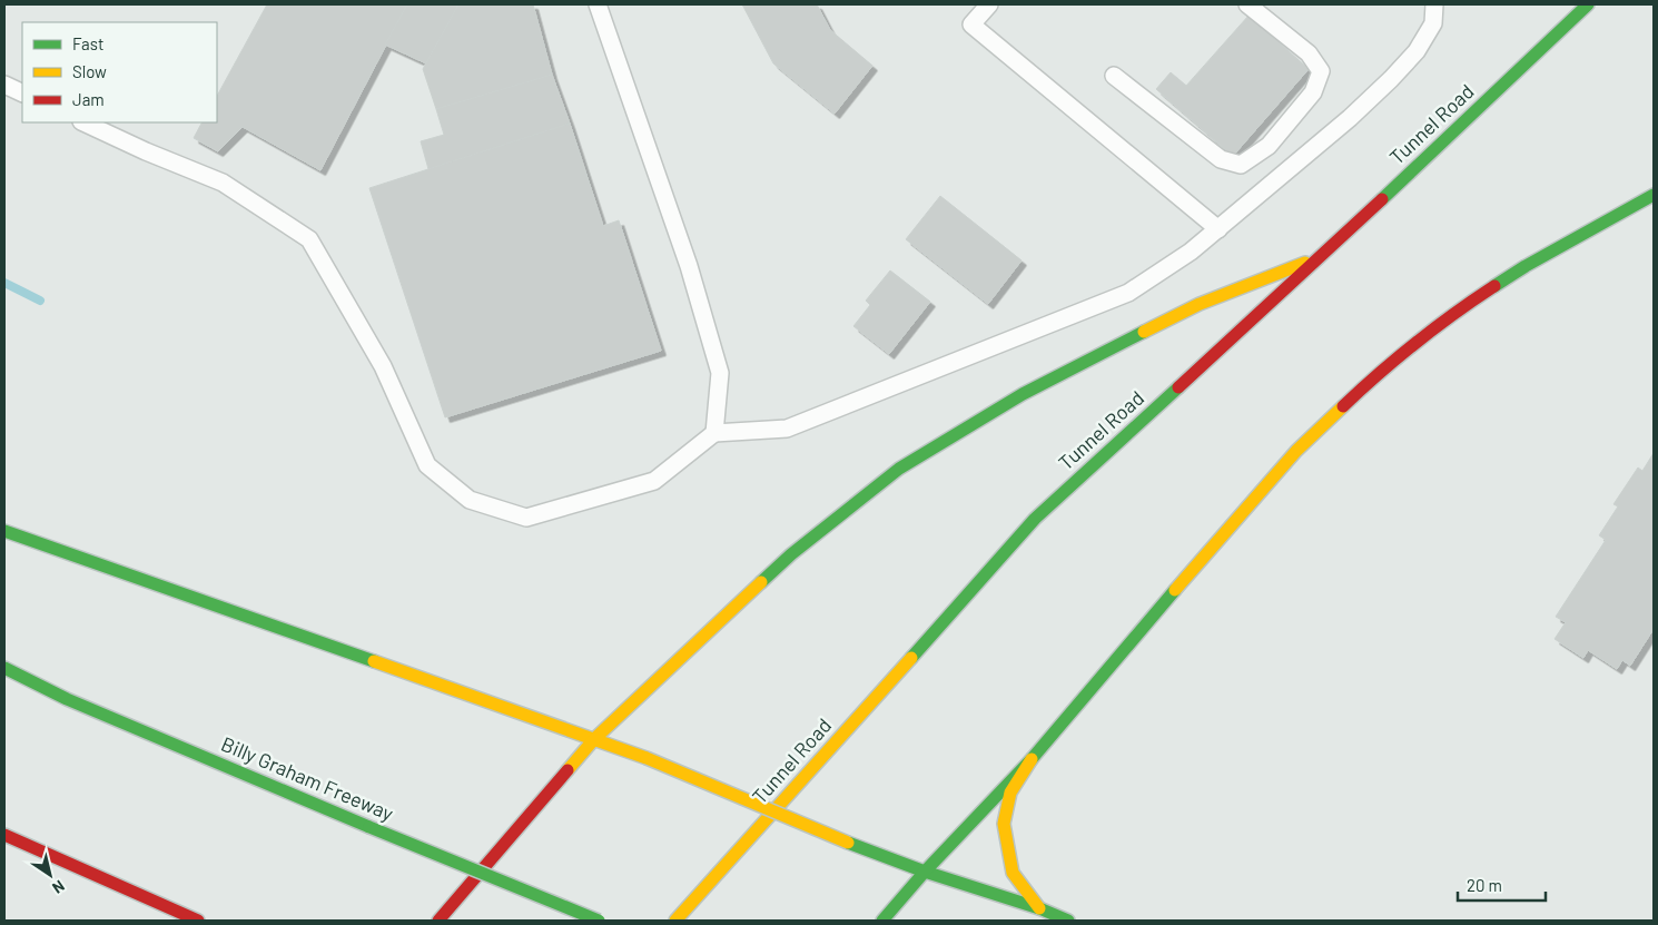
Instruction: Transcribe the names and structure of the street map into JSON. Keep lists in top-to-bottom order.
{
  "streets": {
    "main road": ["Tunnel Road", "Billy Graham Freeway"]
  },
  "legend": ["Fast", "Slow", "Jam"],
  "scale_bar": "20 m",
  "north": "bottom right"
}
